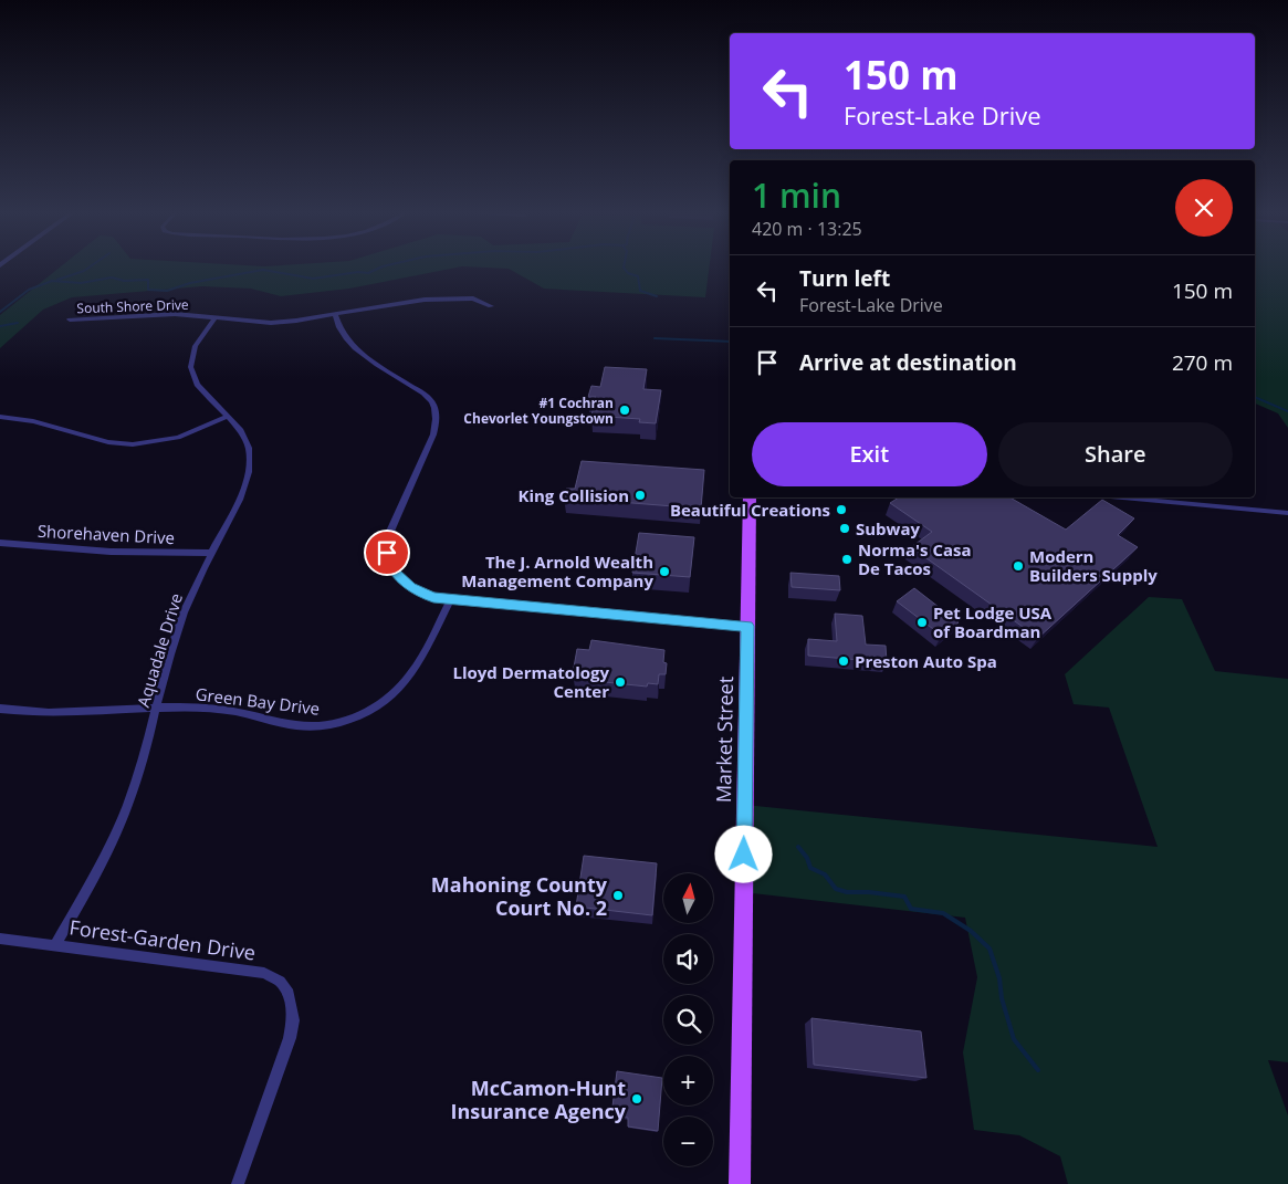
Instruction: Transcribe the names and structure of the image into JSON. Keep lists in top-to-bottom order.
{
  "streets": {
    "main road": ["Market Street"],
    "street": [
      "South Shore Drive",
      "Shorehaven Drive",
      "Aquadale Drive",
      "Green Bay Drive",
      "Forest-Garden Drive"
    ]
  },
  "crossings": [
    ["South Shore Drive", "Aquadale Drive"],
    ["Shorehaven Drive", "Aquadale Drive"],
    ["Aquadale Drive", "Green Bay Drive"],
    ["Aquadale Drive", "Forest-Garden Drive"]
  ],
  "places": [
    "#1 Cochran Chevorlet Youngstown",
    "King Collision",
    "Beautiful Creations",
    "Subway",
    "Norma's Casa De Tacos",
    "Modern Builders Supply",
    "The J. Arnold Wealth Management Company",
    "Pet Lodge USA of Boardman",
    "Preston Auto Spa",
    "Lloyd Dermatology Center",
    "Mahoning County Court No. 2",
    "McCamon-Hunt Insurance Agency"
  ],
  "north": "top",
  "page": {
    "turn": ["150 m", "Forest-Lake Drive"],
    "heading": ["1 min", "420 m · 13:25"],
    "list": [
      {
        "name": "Turn left",
        "note": "Forest-Lake Drive",
        "value": "150 m"
      },
      {
        "name": "Arrive at destination",
        "value": "270 m"
      }
    ],
    "buttons": ["Exit", "Share"],
    "map_buttons": ["+", "−"]
  }
}
